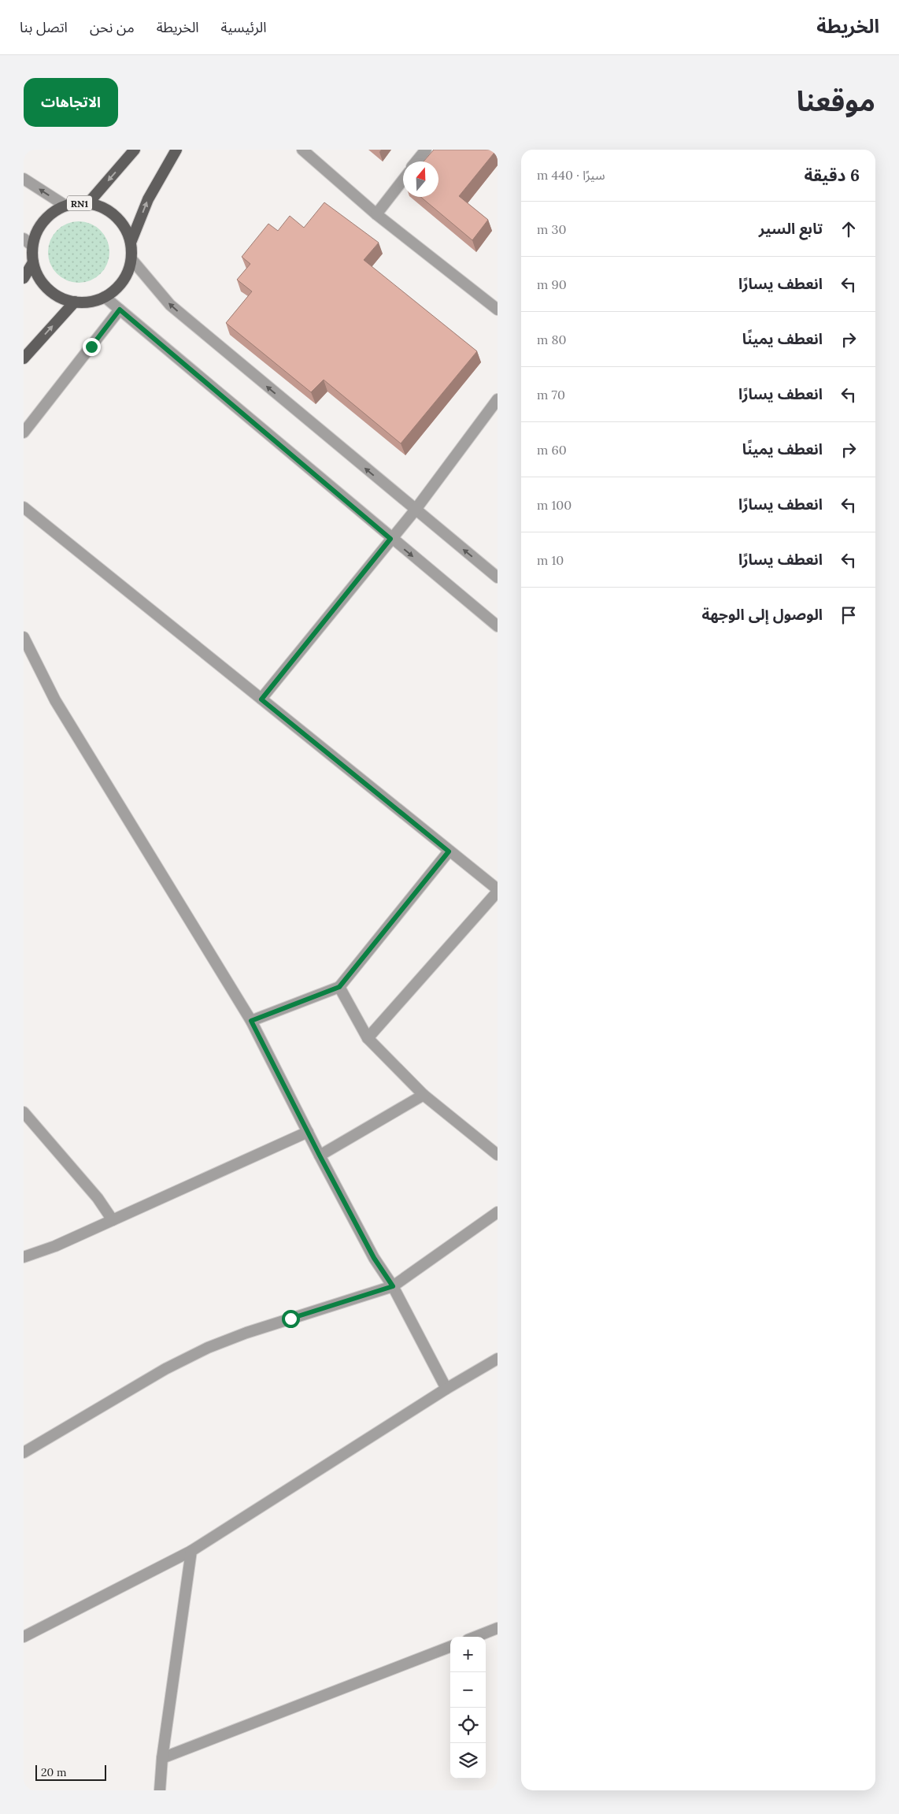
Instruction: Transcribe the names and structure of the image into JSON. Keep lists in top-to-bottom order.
{
  "streets": {
    "main road": ["RN1"]
  },
  "scale_bar": "20 m",
  "north": "top",
  "page": {
    "header": "الخريطة",
    "nav": [
      "الرئيسية",
      "الخريطة",
      "من نحن",
      "اتصل بنا"
    ],
    "title": "موقعنا",
    "buttons": "الاتجاهات",
    "heading": ["6 دقيقة", "سيرًا · 440 m"],
    "list": [
      ["تابع السير", "30 m"],
      ["انعطف يسارًا", "90 m"],
      ["انعطف يمينًا", "80 m"],
      ["انعطف يسارًا", "70 m"],
      ["انعطف يمينًا", "60 m"],
      ["انعطف يسارًا", "100 m"],
      ["انعطف يسارًا", "10 m"],
      "الوصول إلى الوجهة"
    ],
    "map_buttons": ["+", "−"],
    "scale": "20 m"
  }
}
